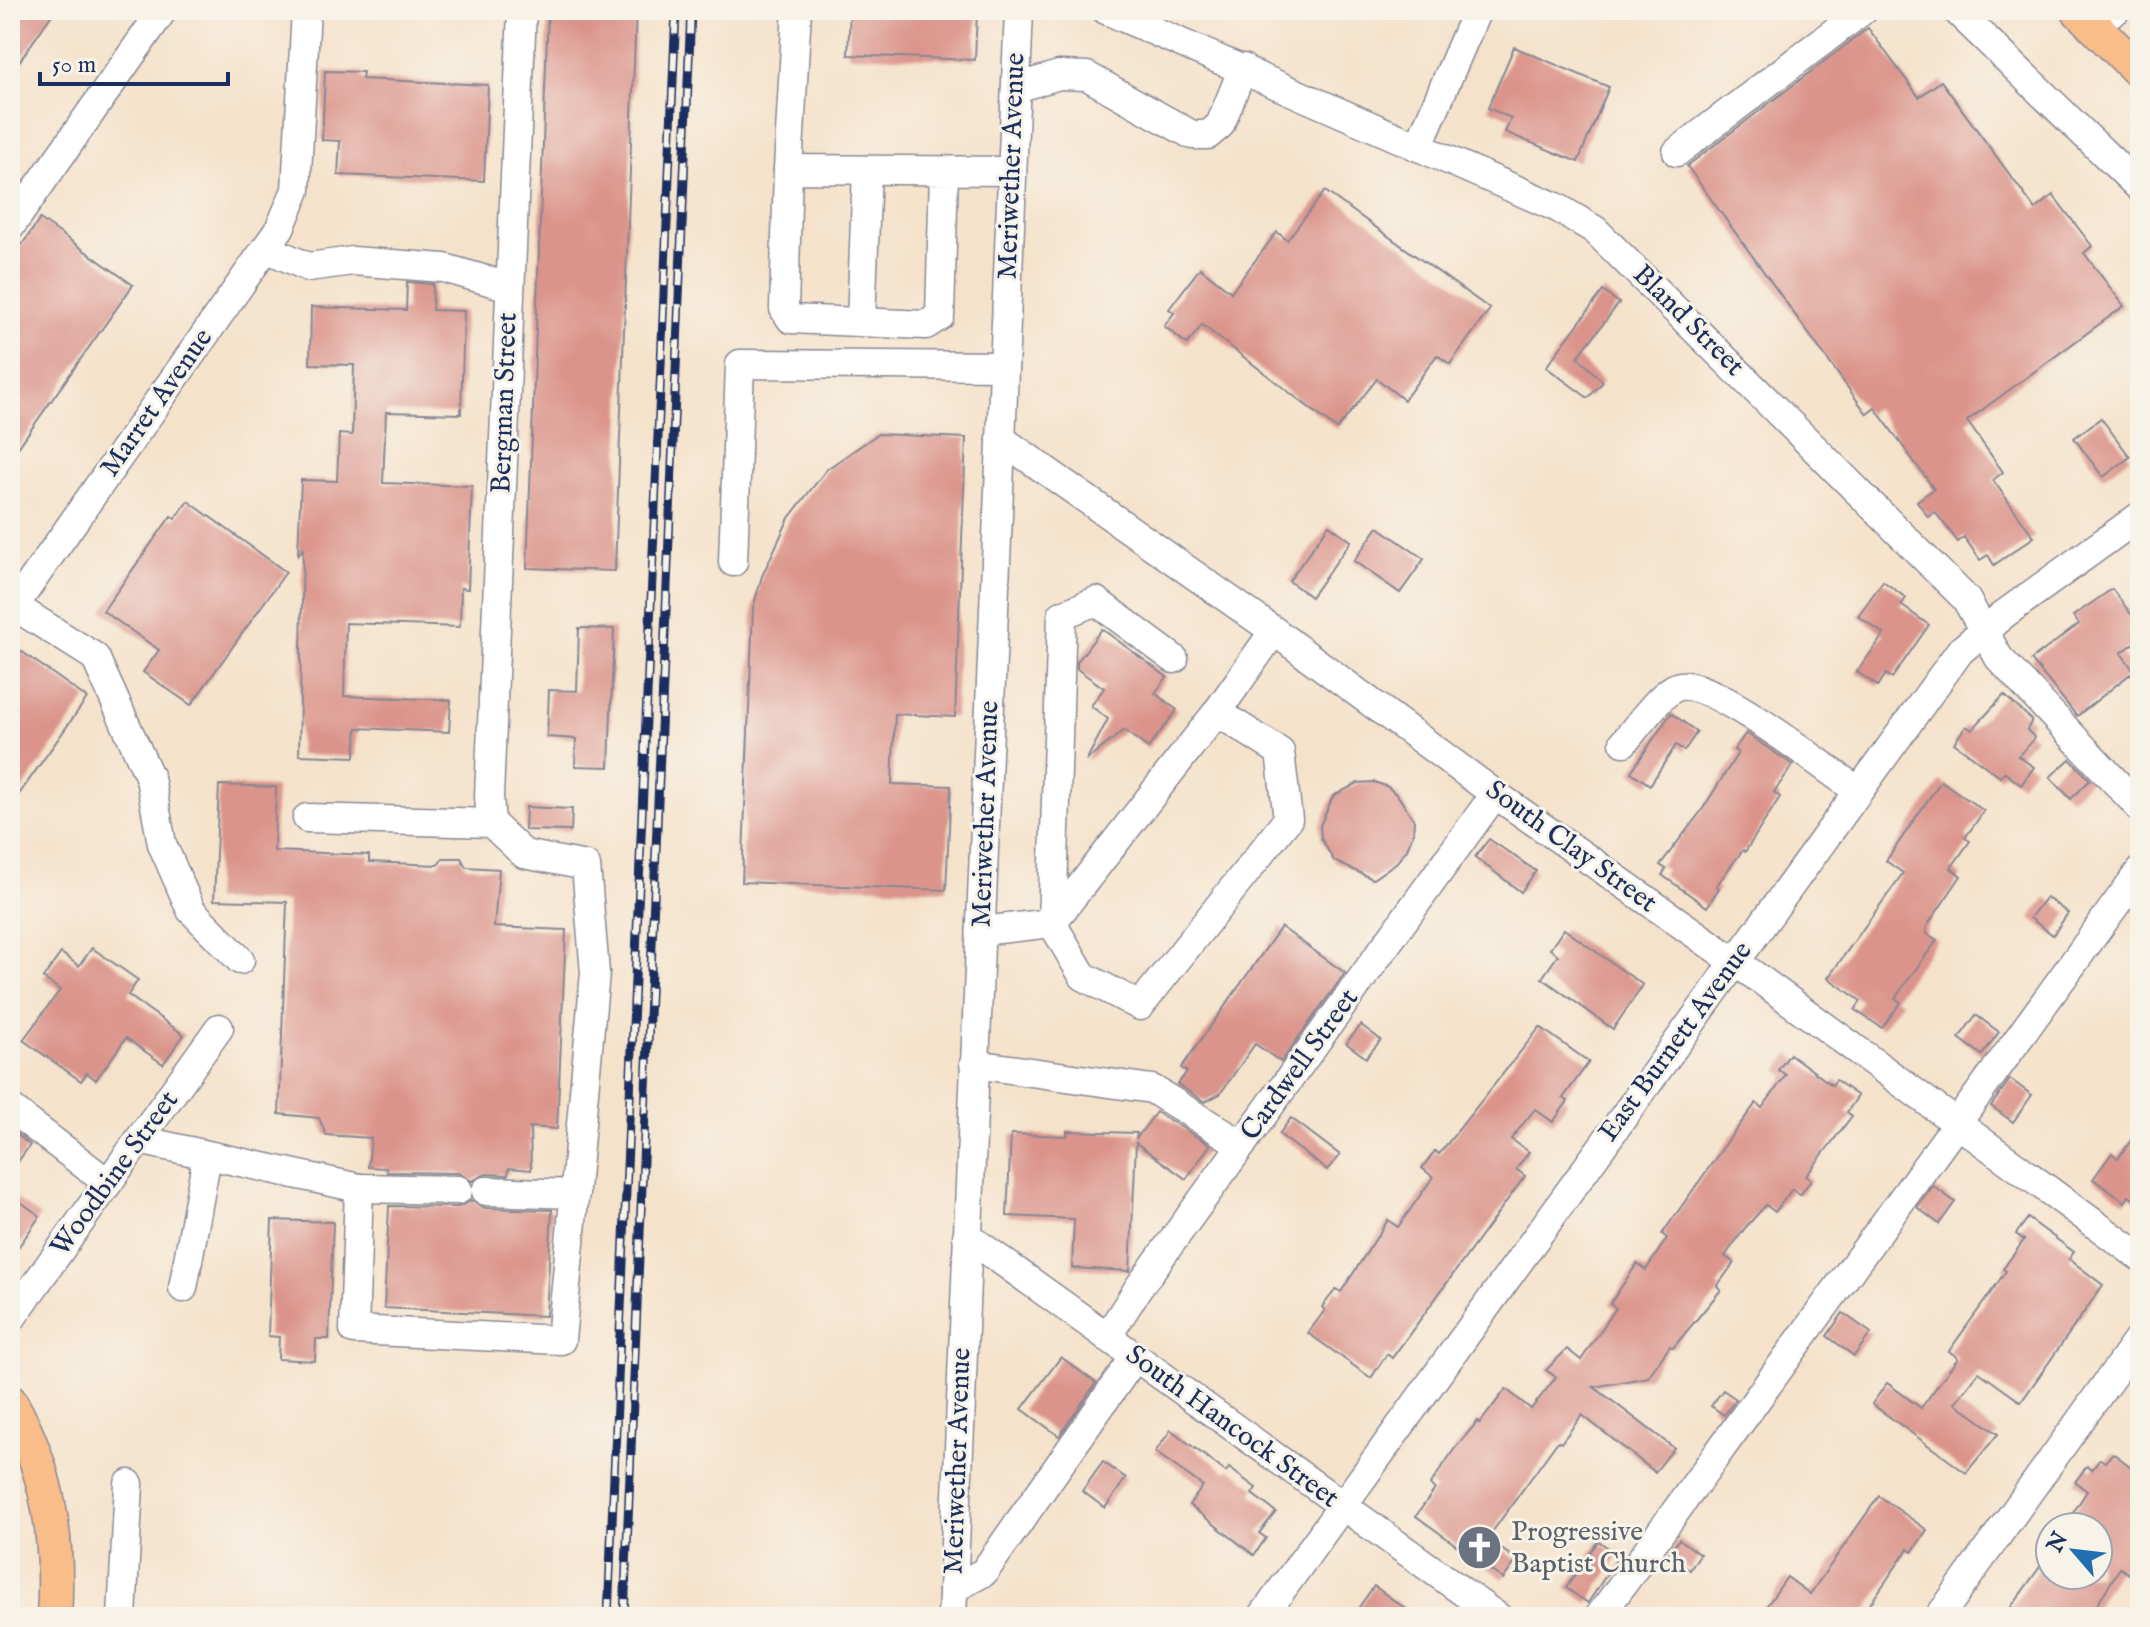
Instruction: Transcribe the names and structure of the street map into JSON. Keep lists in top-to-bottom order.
{
  "streets": {
    "street": [
      "Meriwether Avenue",
      "Bland Street",
      "Marret Avenue",
      "Bergman Street",
      "South Clay Street",
      "East Burnett Avenue",
      "Cardwell Street",
      "Woodbine Street",
      "South Hancock Street"
    ]
  },
  "crossings": [
    ["Meriwether Avenue", "South Clay Street"],
    ["Meriwether Avenue", "South Hancock Street"],
    ["Bland Street", "East Burnett Avenue"],
    ["South Clay Street", "East Burnett Avenue"],
    ["South Clay Street", "Cardwell Street"],
    ["East Burnett Avenue", "South Hancock Street"],
    ["Cardwell Street", "South Hancock Street"]
  ],
  "places": {
    "church": ["Progressive Baptist Church"]
  },
  "scale_bar": "50 m",
  "north": "top left"
}
